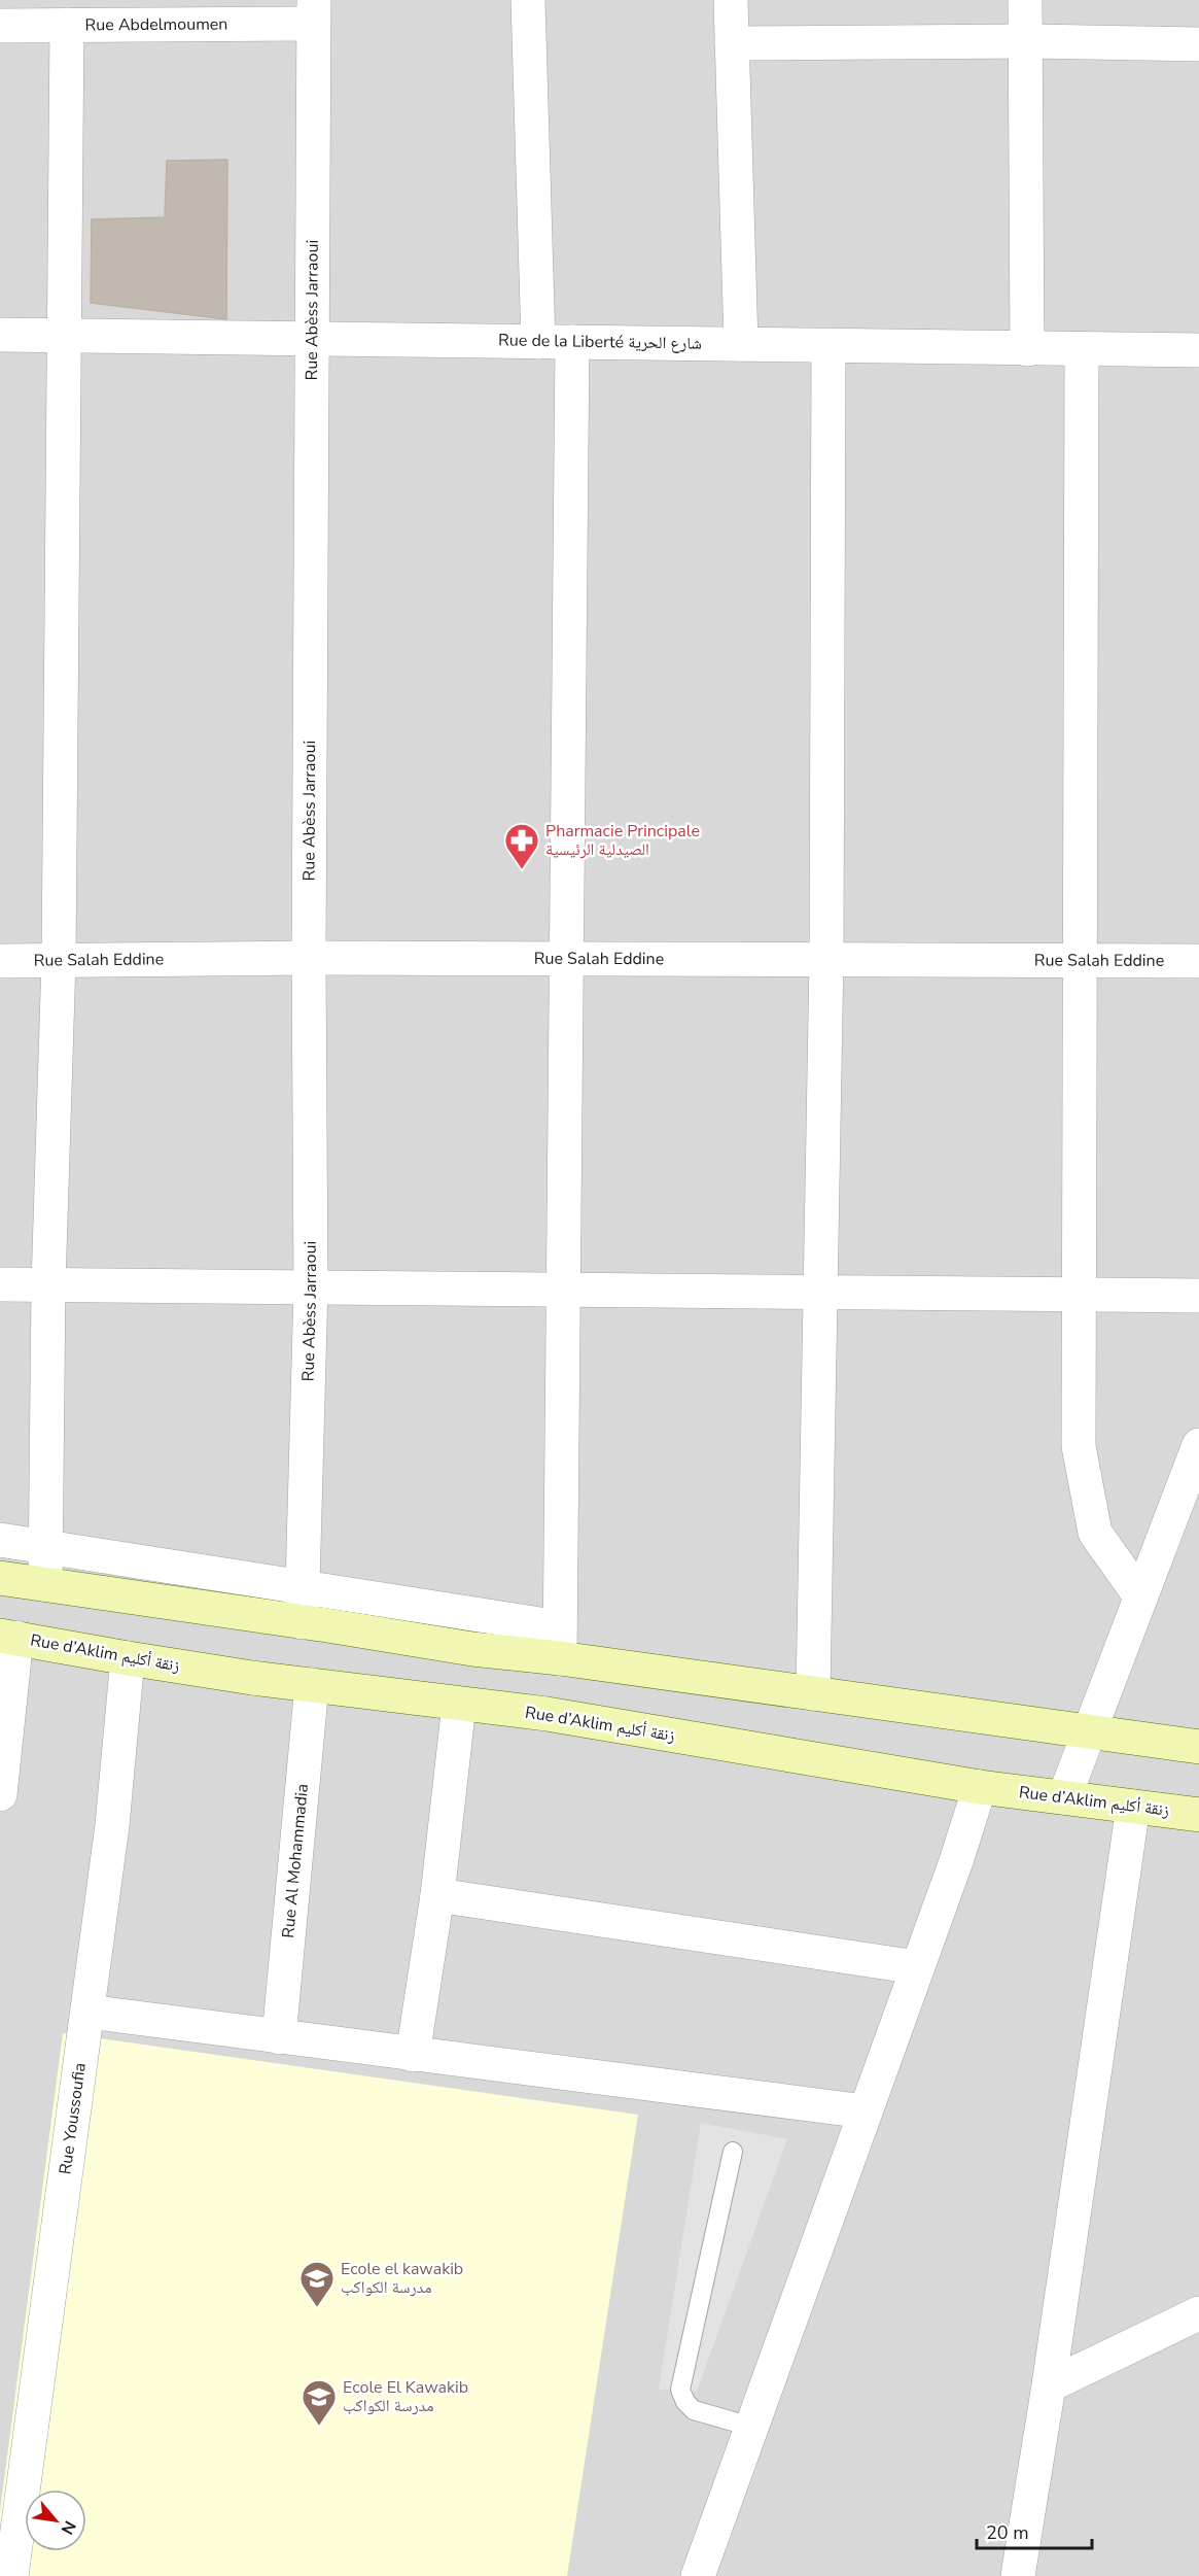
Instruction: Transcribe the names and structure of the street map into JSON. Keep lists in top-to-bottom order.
{
  "streets": {
    "street": [
      "Rue Abdelmoumen",
      "Rue Abèss Jarraoui",
      "Rue de la Liberté شارع الحرية",
      "Rue Salah Eddine",
      "Rue d’Aklim زنقة أكليم",
      "Rue Al Mohammadia",
      "Rue Youssoufia"
    ]
  },
  "crossings": [
    ["Rue Abdelmoumen", "Rue Abèss Jarraoui"],
    ["Rue Abèss Jarraoui", "Rue de la Liberté شارع الحرية"],
    ["Rue Abèss Jarraoui", "Rue Salah Eddine"],
    ["Rue d’Aklim زنقة أكليم", "Rue Al Mohammadia"],
    ["Rue d’Aklim زنقة أكليم", "Rue Youssoufia"]
  ],
  "places": {
    "pharmacy": ["Pharmacie Principale الصيدلية الرئيسية"],
    "school or university": ["Ecole el kawakib مدرسة الكواكب", "Ecole El Kawakib مدرسة الكواكب"]
  },
  "scale_bar": "20 m",
  "north": "bottom right"
}
